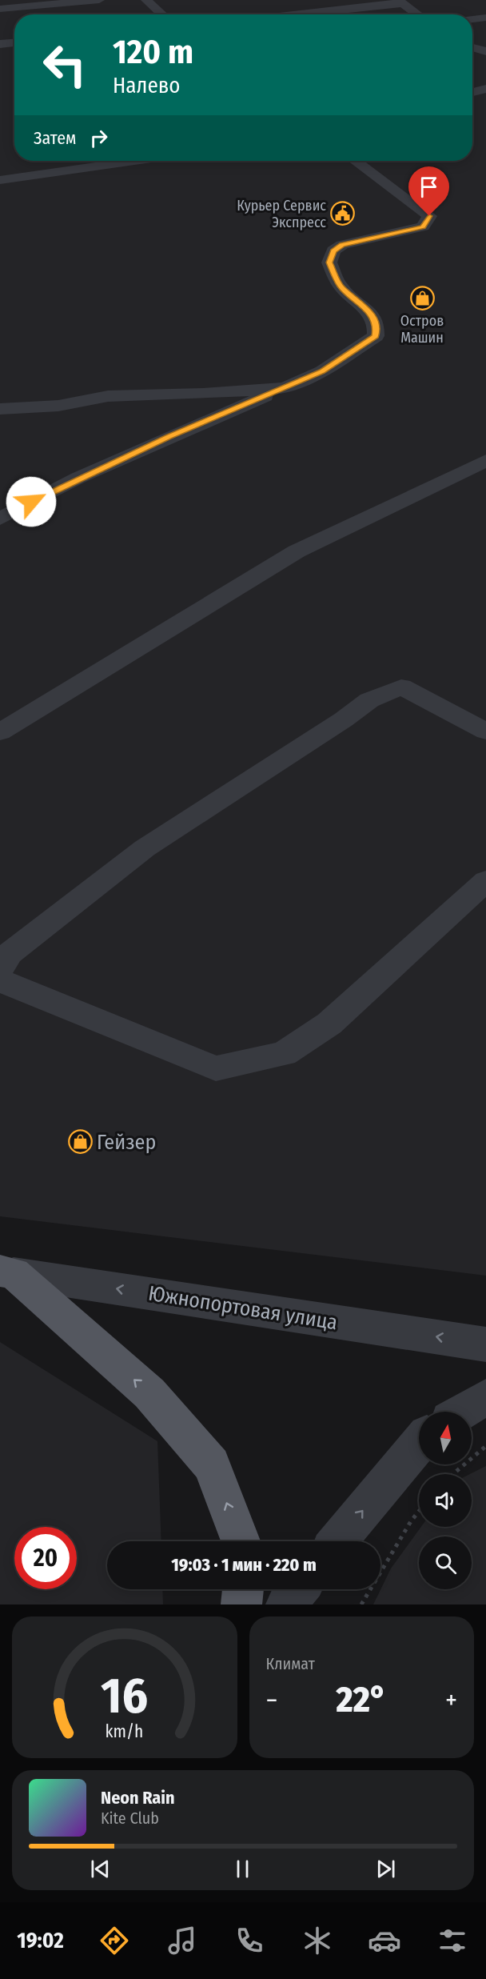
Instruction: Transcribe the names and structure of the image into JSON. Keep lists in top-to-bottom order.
{
  "streets": {
    "street": ["Южнопортовая улица"]
  },
  "one_way": ["Южнопортовая улица"],
  "places": {
    "public building": ["Курьер Сервис Экспресс"],
    "shop": ["Остров Машин", "Гейзер"]
  },
  "north": "top",
  "page": {
    "turn": ["120 m", "Налево"],
    "then": "Затем",
    "limit": "20",
    "trip": "19:03 · 1 мин · 220 m",
    "tile": "Климат",
    "heat": ["−", "22°", "+"],
    "song": ["Neon Rain", "Kite Club"],
    "tabs": "19:02",
    "gauge": ["16", "km/h"]
  }
}
